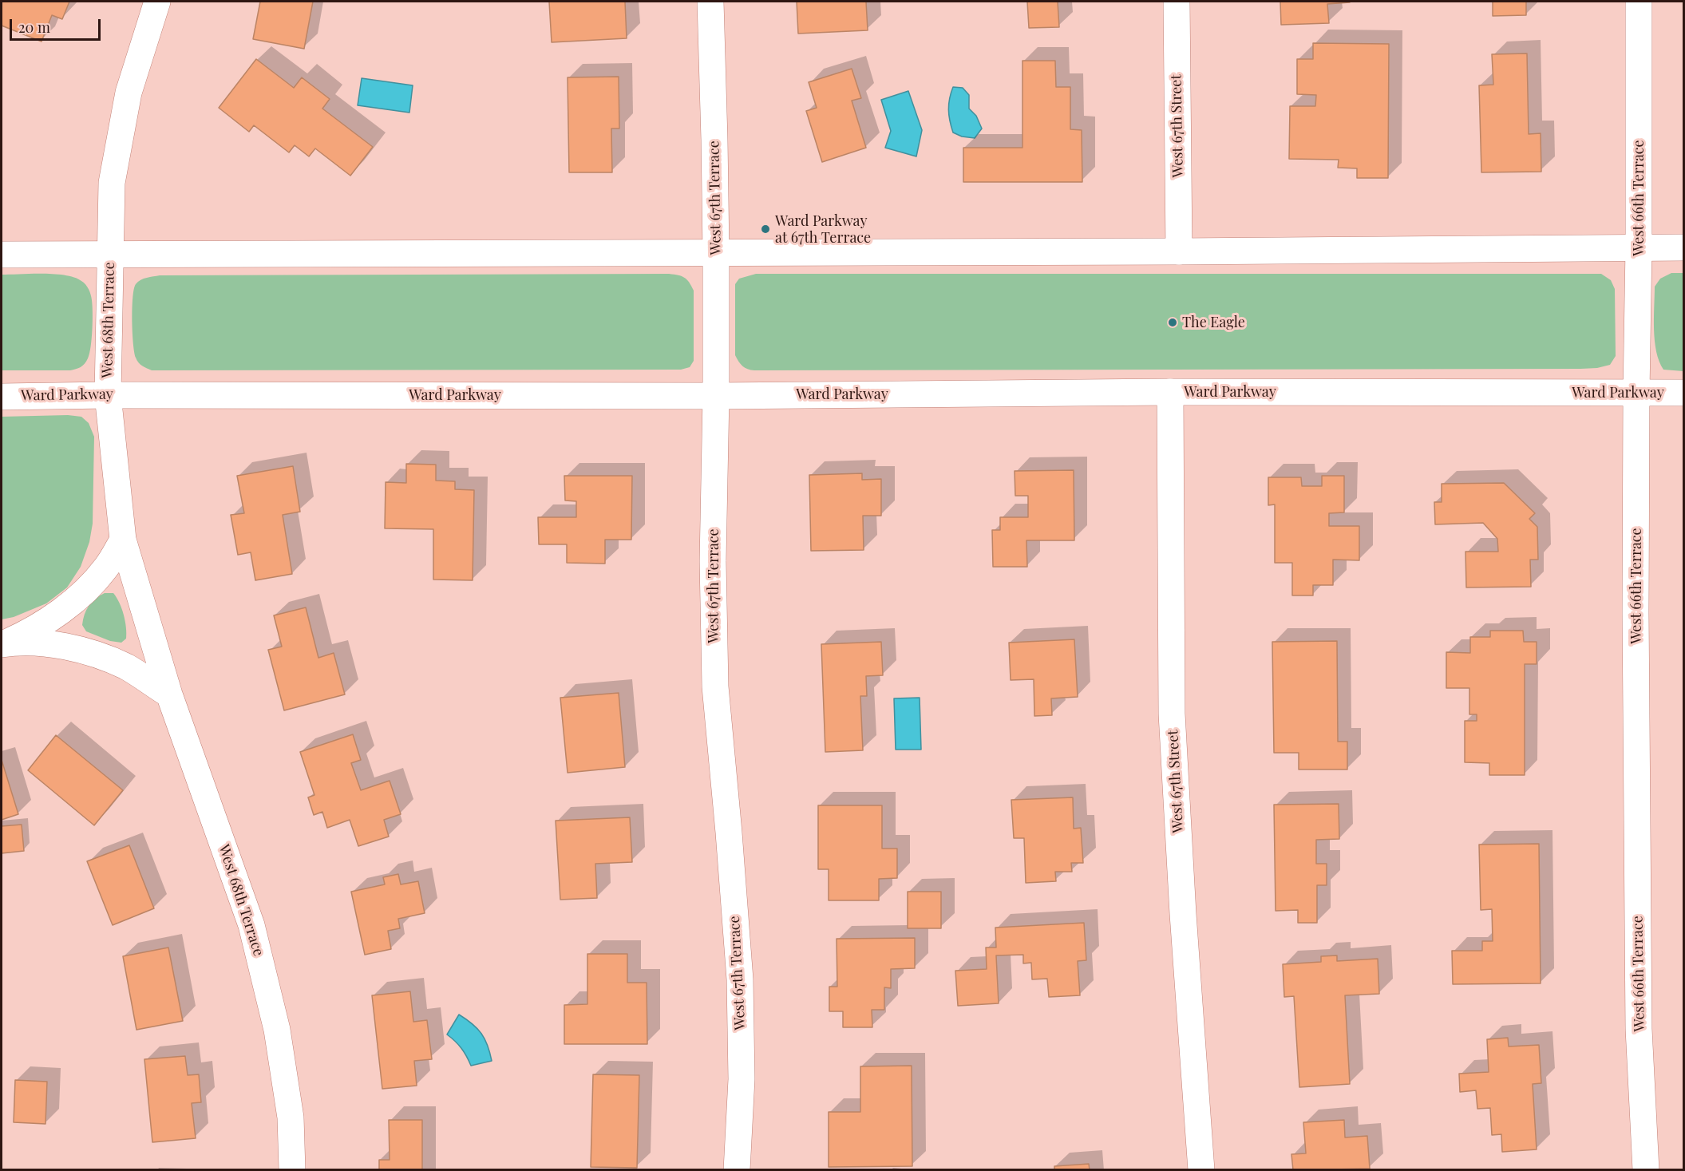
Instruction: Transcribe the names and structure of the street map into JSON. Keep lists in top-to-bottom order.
{
  "streets": {
    "street": [
      "West 67th Street",
      "West 67th Terrace",
      "West 66th Terrace",
      "West 68th Terrace",
      "Ward Parkway"
    ]
  },
  "crossings": [
    ["West 67th Street", "Ward Parkway"],
    ["West 67th Terrace", "Ward Parkway"],
    ["West 66th Terrace", "Ward Parkway"],
    ["West 68th Terrace", "Ward Parkway"]
  ],
  "places": ["Ward Parkway at 67th Terrace", "The Eagle"],
  "scale_bar": "20 m"
}
